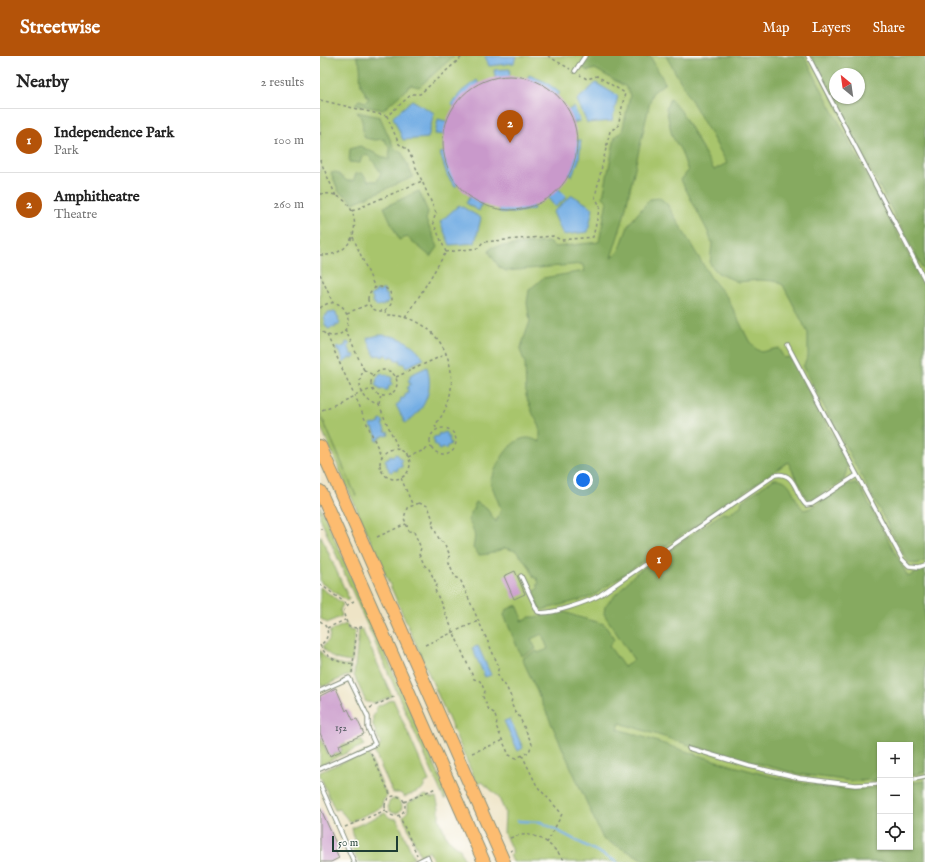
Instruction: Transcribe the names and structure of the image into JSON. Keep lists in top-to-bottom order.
{
  "house_numbers": ["152"],
  "scale_bar": "50 m",
  "north": "top left",
  "page": {
    "header": "Streetwise",
    "nav": ["Map", "Layers", "Share"],
    "heading": ["Nearby", "2 results"],
    "list": [
      {
        "mark": "1",
        "name": "Independence Park",
        "note": "Park",
        "value": "100 m"
      },
      {
        "mark": "2",
        "name": "Amphitheatre",
        "note": "Theatre",
        "value": "260 m"
      }
    ],
    "pins": ["2", "1"],
    "map_buttons": ["+", "−"],
    "scale": "50 m"
  }
}
